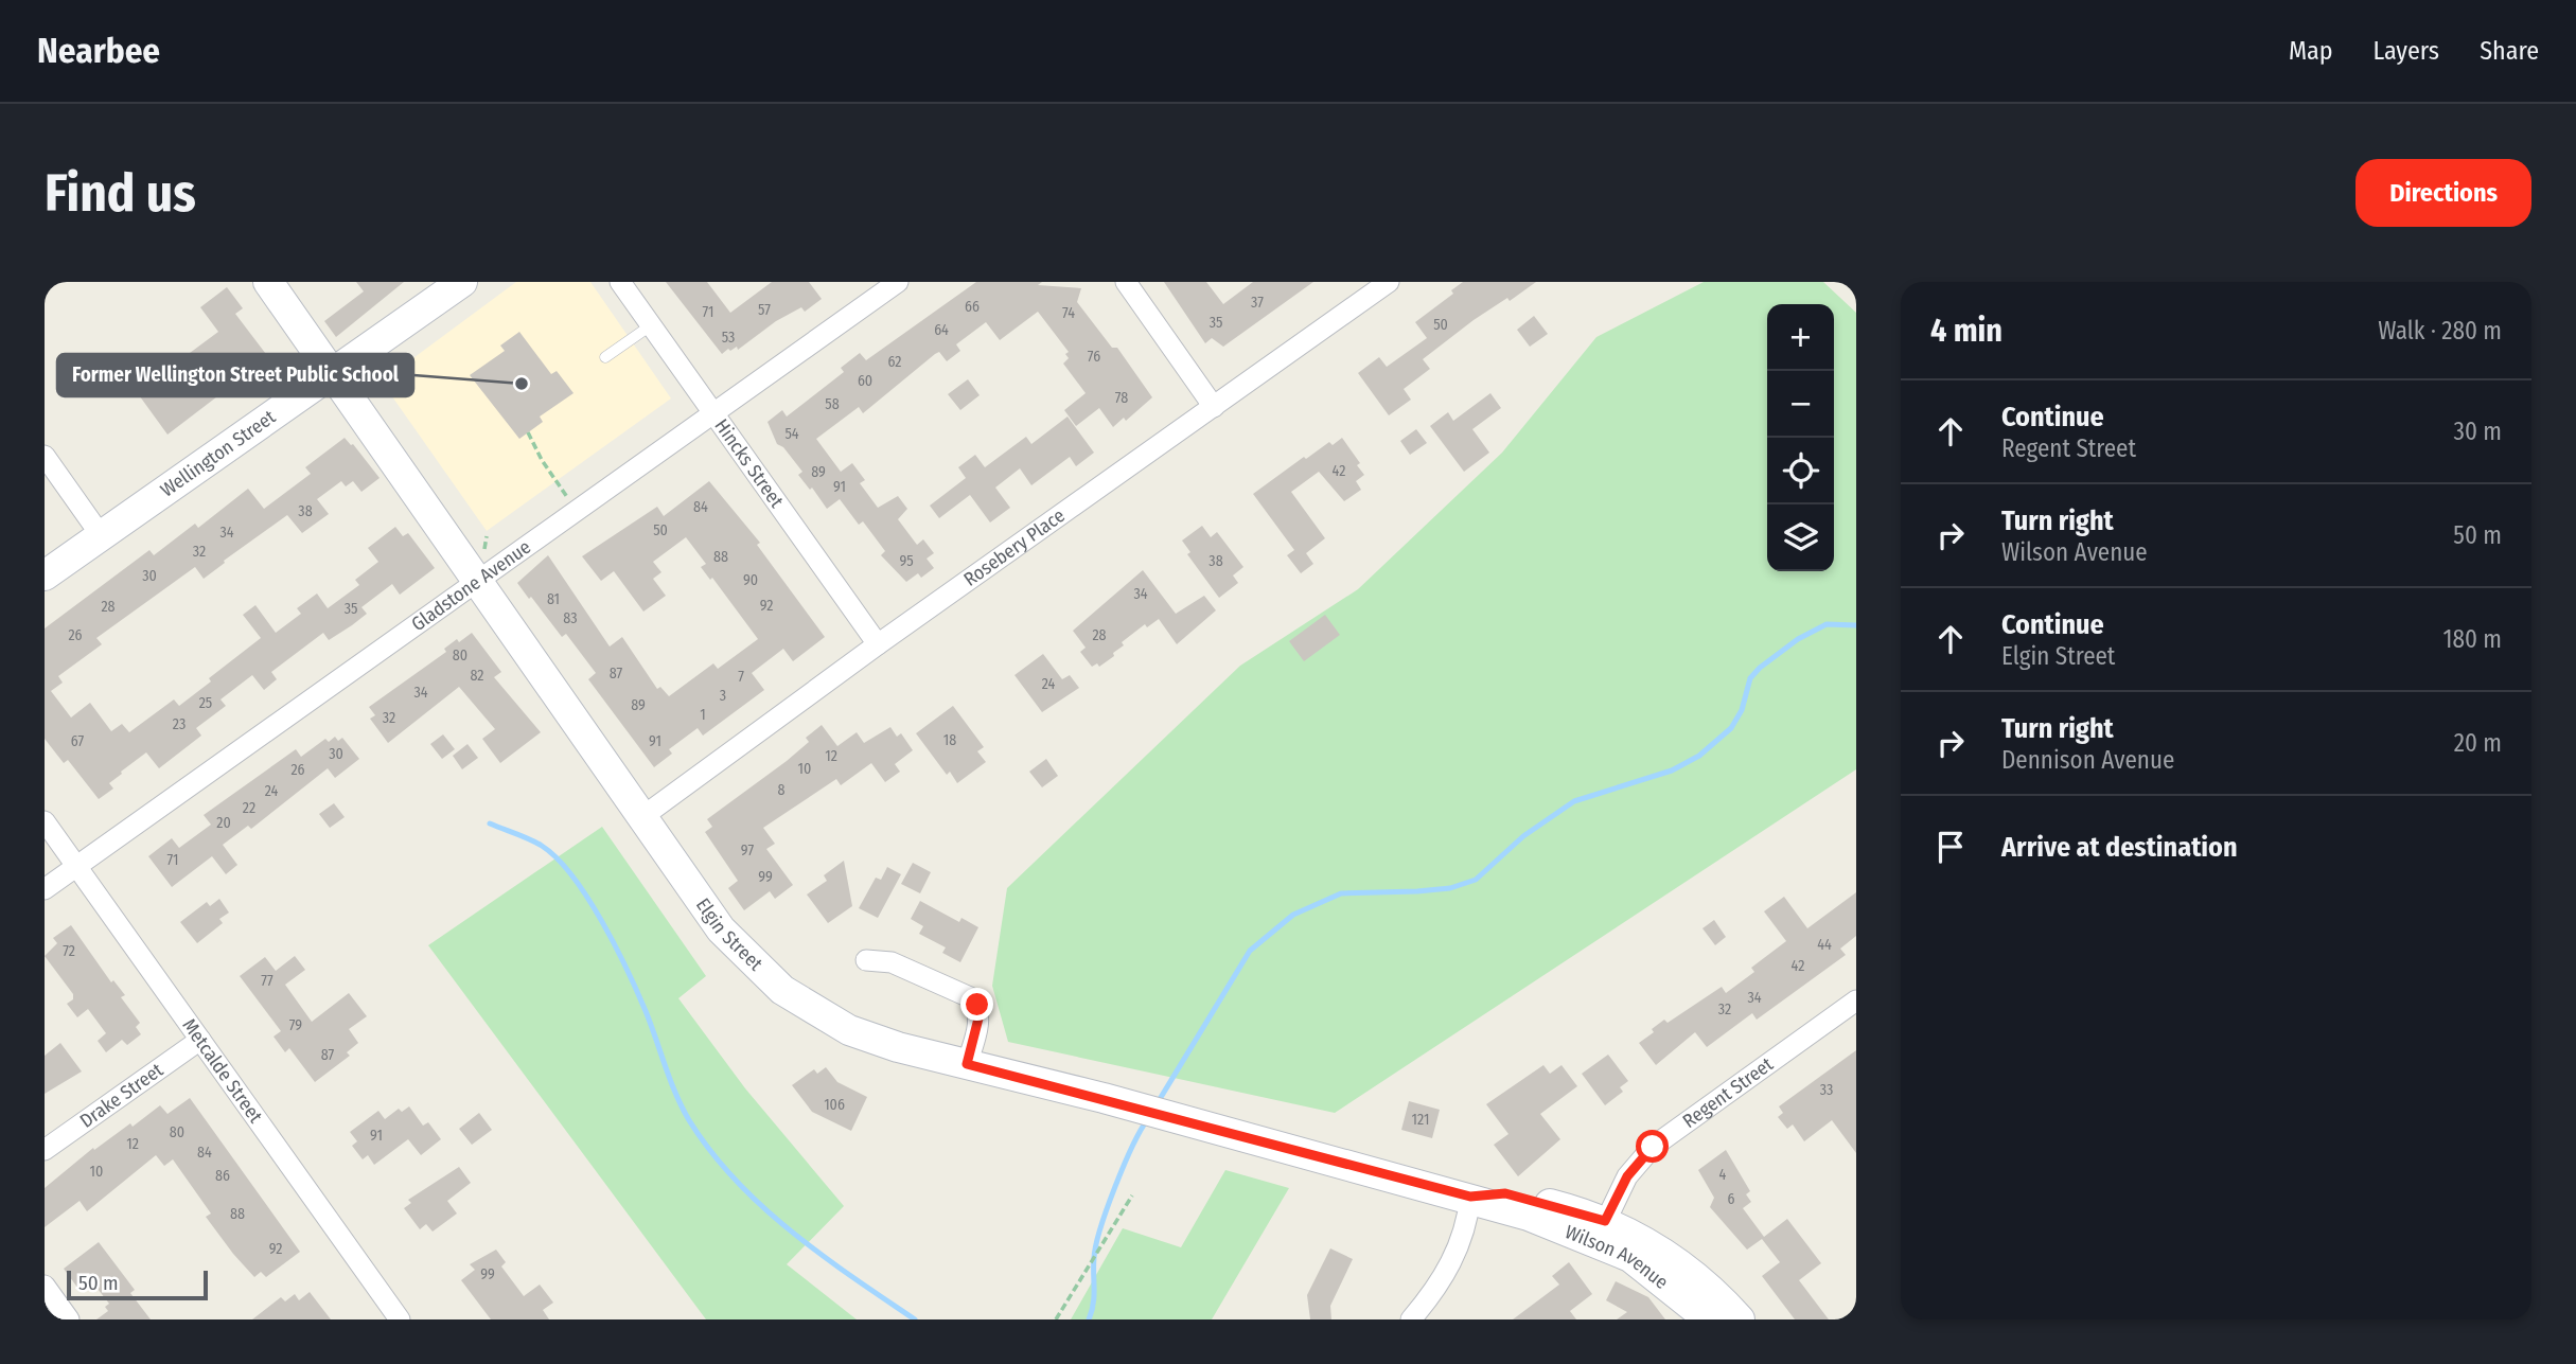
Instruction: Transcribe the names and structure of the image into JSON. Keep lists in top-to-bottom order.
{
  "streets": {
    "street": [
      "Wellington Street",
      "Hincks Street",
      "Rosebery Place",
      "Gladstone Avenue",
      "Elgin Street",
      "Metcalde Street",
      "Regent Street",
      "Drake Street",
      "Wilson Avenue"
    ]
  },
  "crossings": [
    ["Wellington Street", "Elgin Street"],
    ["Hincks Street", "Rosebery Place"],
    ["Hincks Street", "Gladstone Avenue"],
    ["Rosebery Place", "Elgin Street"],
    ["Gladstone Avenue", "Elgin Street"],
    ["Gladstone Avenue", "Metcalde Street"],
    ["Elgin Street", "Wilson Avenue"],
    ["Metcalde Street", "Drake Street"],
    ["Regent Street", "Wilson Avenue"]
  ],
  "places": ["Former Wellington Street Public School"],
  "house_numbers": [
    "37",
    "66",
    "57",
    "71",
    "74",
    "35",
    "50",
    "64",
    "53",
    "76",
    "62",
    "60",
    "78",
    "58",
    "54",
    "42",
    "89",
    "91",
    "84",
    "38",
    "50",
    "34",
    "32",
    "88",
    "95",
    "38",
    "30",
    "90",
    "34",
    "81",
    "92",
    "28",
    "35",
    "83",
    "26",
    "28",
    "80",
    "87",
    "82",
    "7",
    "24",
    "34",
    "3",
    "25",
    "89",
    "1",
    "32",
    "23",
    "18",
    "67",
    "91",
    "30",
    "12",
    "10",
    "26",
    "8",
    "24",
    "22",
    "20",
    "97",
    "71",
    "99",
    "44",
    "72",
    "42",
    "77",
    "34",
    "32",
    "79",
    "87",
    "33",
    "106",
    "121",
    "80",
    "91",
    "12",
    "84",
    "10",
    "4",
    "86",
    "6",
    "88",
    "92",
    "99"
  ],
  "scale_bar": "50 m",
  "page": {
    "header": "Nearbee",
    "nav": ["Map", "Layers", "Share"],
    "buttons": "Directions",
    "title": "Find us",
    "heading": ["4 min", "Walk · 280 m"],
    "map_buttons": ["+", "−"],
    "list": [
      ["Continue", "Regent Street", "30 m"],
      ["Turn right", "Wilson Avenue", "50 m"],
      ["Continue", "Elgin Street", "180 m"],
      ["Turn right", "Dennison Avenue", "20 m"],
      "Arrive at destination"
    ],
    "scale": "50 m"
  }
}
